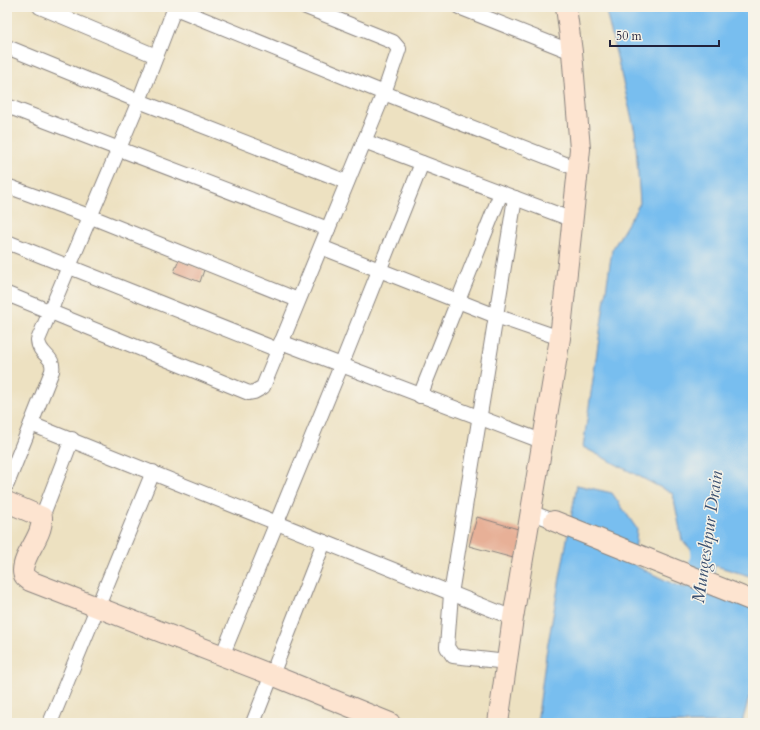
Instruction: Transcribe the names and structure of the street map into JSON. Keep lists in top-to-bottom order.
{
  "water": ["Mungeshpur Drain"],
  "scale_bar": "50 m"
}
